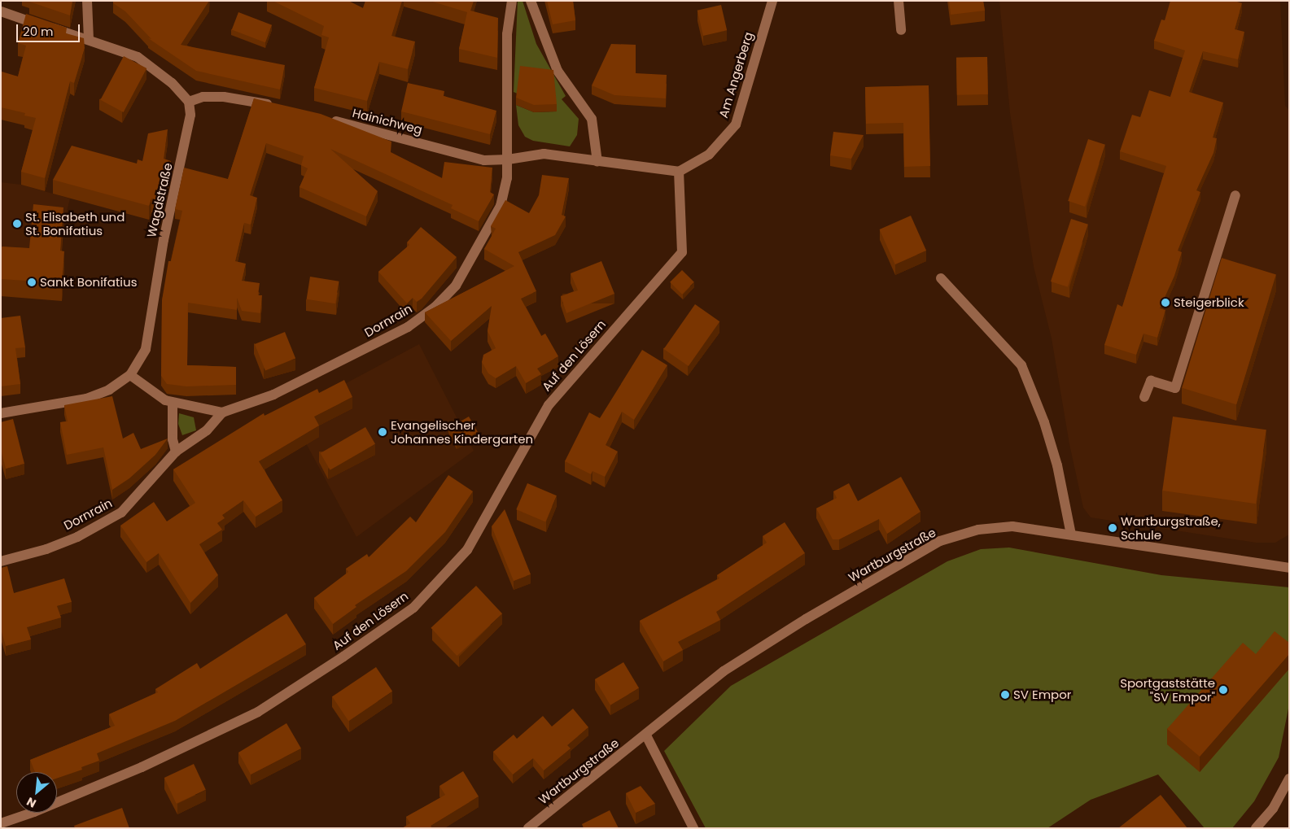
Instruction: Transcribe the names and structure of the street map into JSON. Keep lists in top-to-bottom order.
{
  "streets": {
    "street": [
      "Am Angerberg",
      "Hainichweg",
      "Wagdstraße",
      "Dornrain",
      "Auf den Lösern",
      "Wartburgstraße"
    ]
  },
  "crossings": [
    ["Am Angerberg", "Auf den Lösern"],
    ["Hainichweg", "Dornrain"],
    ["Wagdstraße", "Dornrain"]
  ],
  "places": [
    "St. Elisabeth und St. Bonifatius",
    "Sankt Bonifatius",
    "Steigerblick",
    "Evangelischer Johannes Kindergarten",
    "Wartburgstraße, Schule",
    "Sportgaststätte \"SV Empor\"",
    "SV Empor"
  ],
  "scale_bar": "20 m",
  "north": "bottom left"
}
